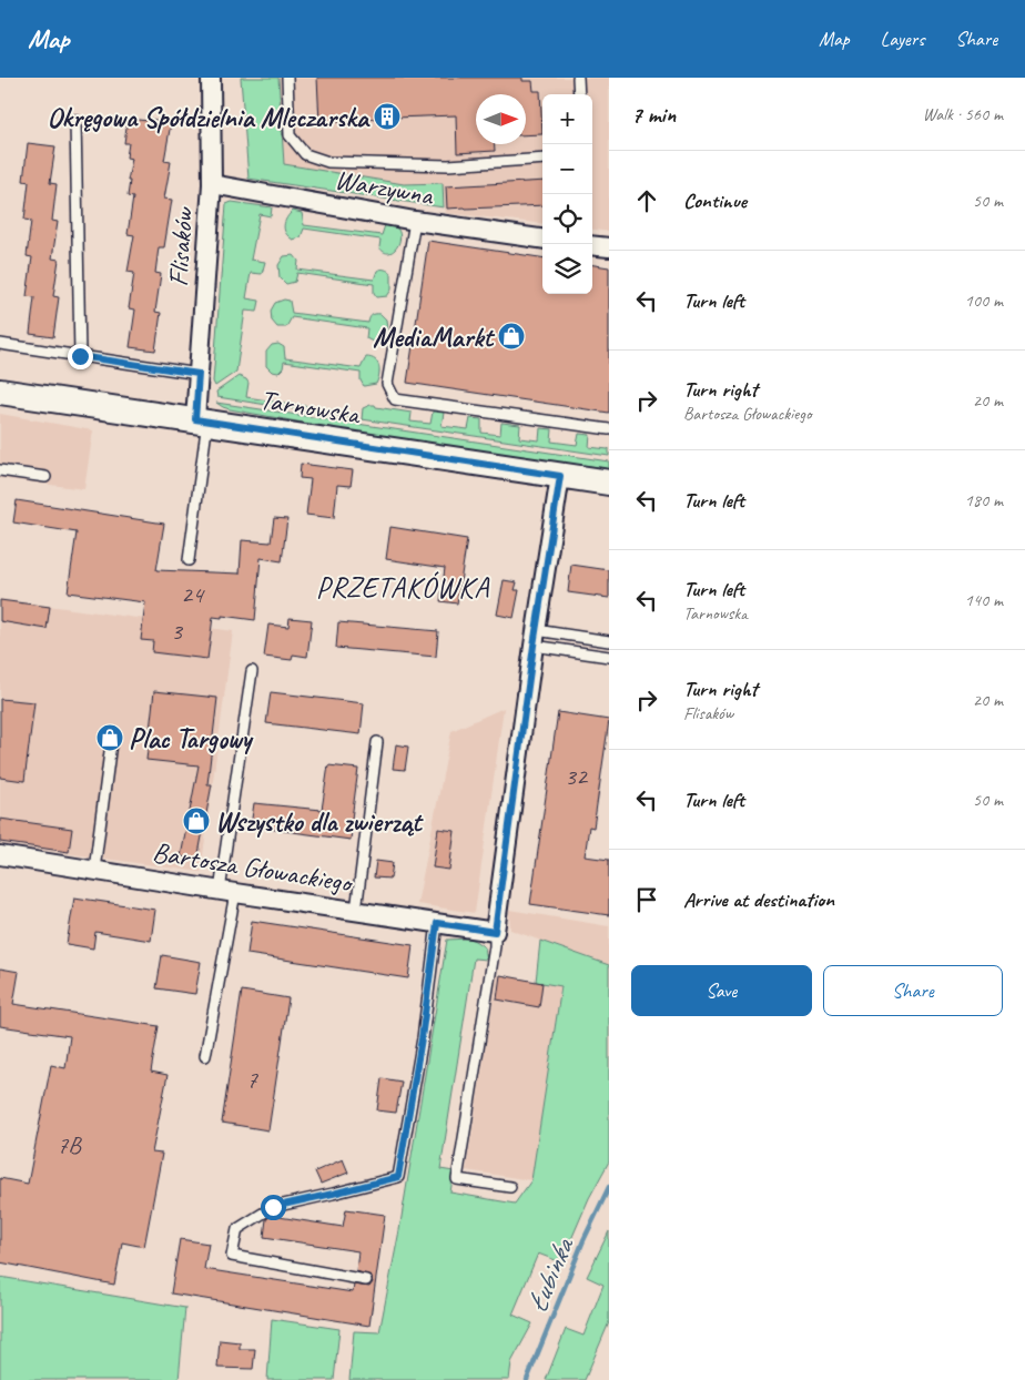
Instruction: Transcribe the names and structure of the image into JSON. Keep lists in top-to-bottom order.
{
  "streets": {
    "main road": ["Tarnowska"],
    "street": ["Warzywna", "Flisaków", "Bartosza Głowackiego"]
  },
  "crossings": [
    ["Warzywna", "Flisaków"],
    ["Flisaków", "Tarnowska"]
  ],
  "districts": ["PRZETAKÓWKA"],
  "water": ["Łubinka"],
  "places": {
    "building": ["Okręgowa Spółdzielnia Mleczarska"],
    "shop": ["MediaMarkt", "Plac Targowy", "Wszystko dla zwierząt"]
  },
  "house_numbers": [
    "24",
    "3",
    "32",
    "7",
    "7B"
  ],
  "north": "right",
  "page": {
    "header": "Map",
    "nav": ["Map", "Layers", "Share"],
    "heading": ["7 min", "Walk · 560 m"],
    "map_buttons": ["+", "−"],
    "list": [
      ["Continue", "50 m"],
      ["Turn left", "100 m"],
      ["Turn right", "Bartosza Głowackiego", "20 m"],
      ["Turn left", "180 m"],
      ["Turn left", "Tarnowska", "140 m"],
      ["Turn right", "Flisaków", "20 m"],
      ["Turn left", "50 m"],
      "Arrive at destination"
    ],
    "buttons": ["Save", "Share"]
  }
}
